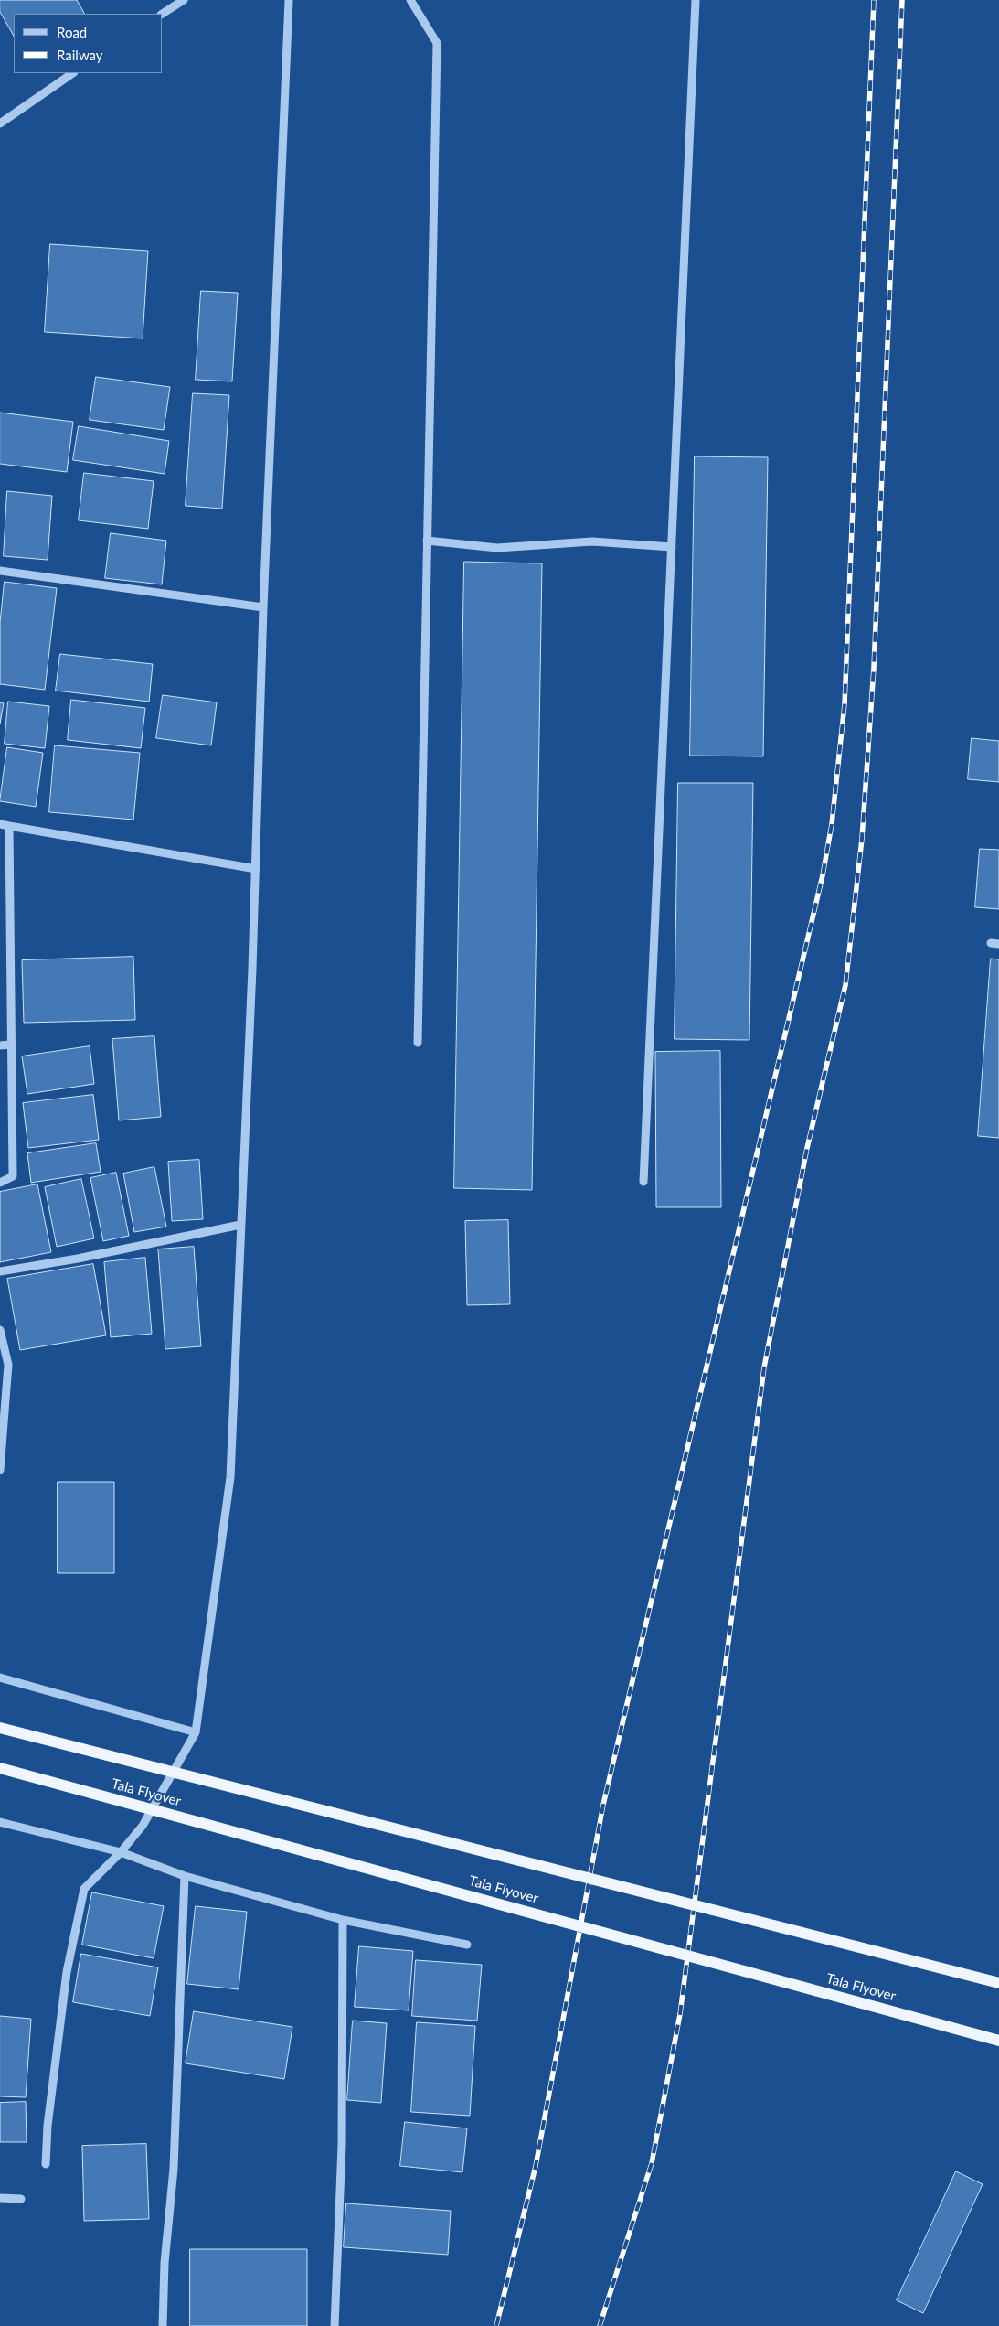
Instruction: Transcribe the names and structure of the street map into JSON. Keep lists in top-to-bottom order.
{
  "streets": {
    "main road": ["Tala Flyover"]
  },
  "legend": ["Road", "Railway"]
}
